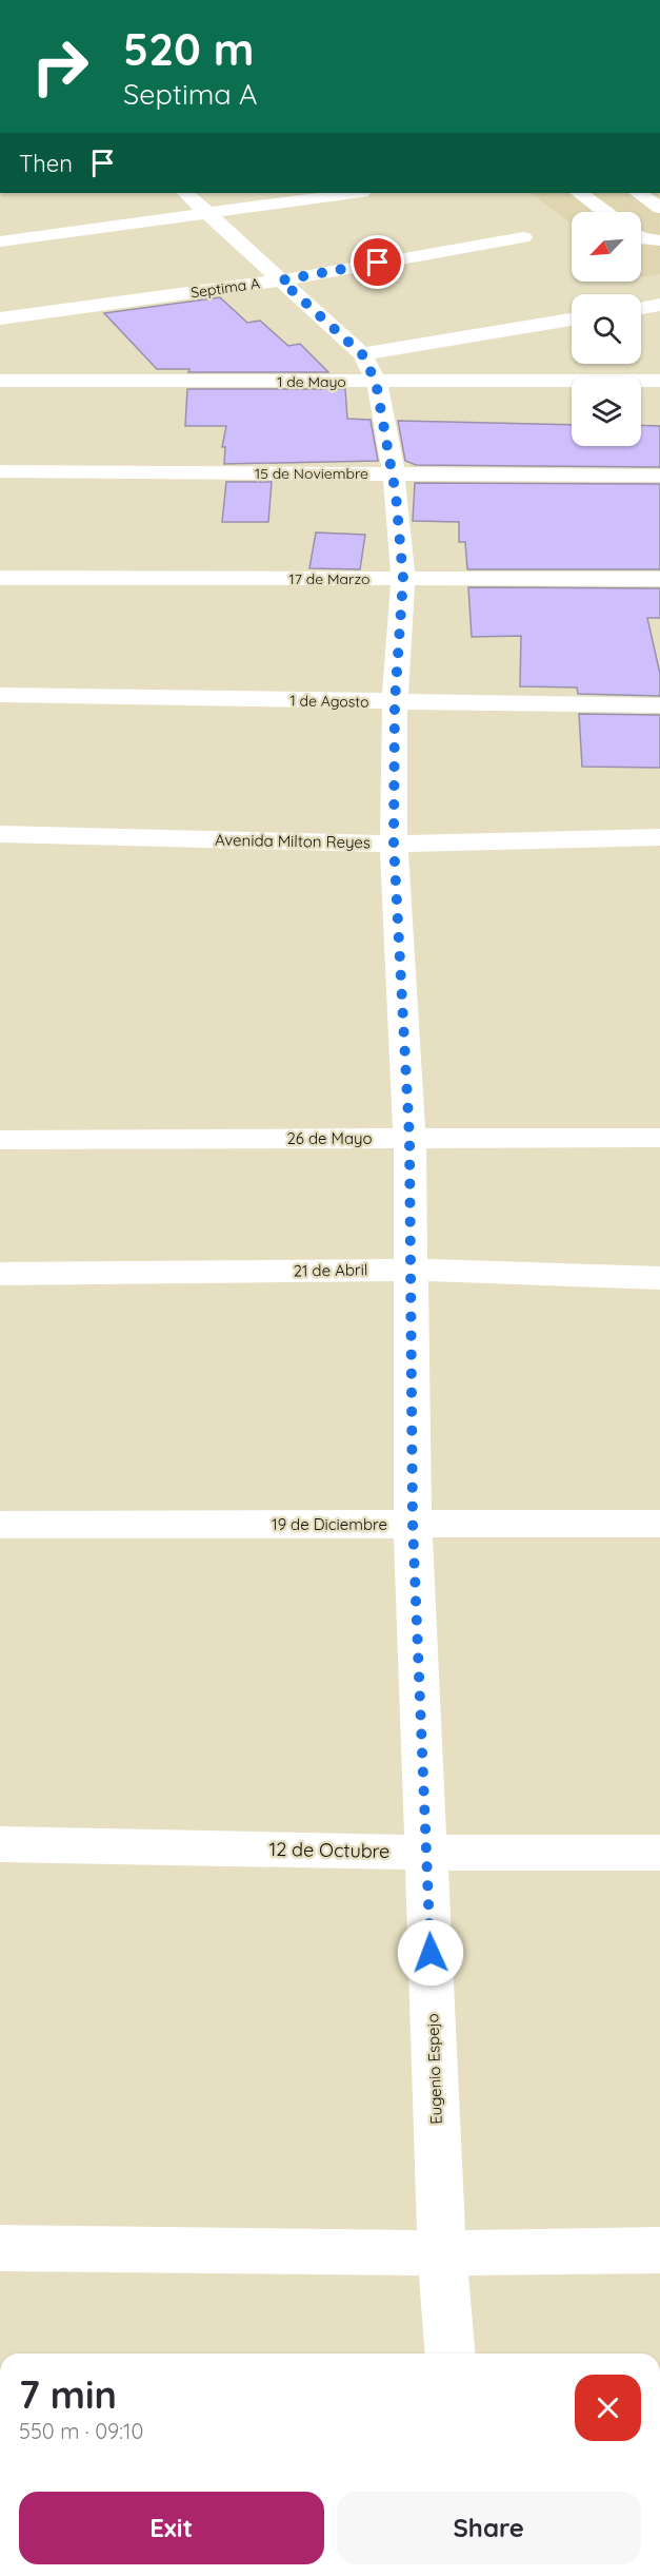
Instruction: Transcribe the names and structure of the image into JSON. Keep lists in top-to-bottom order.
{
  "streets": {
    "street": [
      "Septima A",
      "1 de Mayo",
      "15 de Noviembre",
      "17 de Marzo",
      "1 de Agosto",
      "Avenida Milton Reyes",
      "26 de Mayo",
      "21 de Abril",
      "19 de Diciembre",
      "12 de Octubre",
      "Eugenio Espejo"
    ]
  },
  "crossings": [
    ["Septima A", "Eugenio Espejo"],
    ["1 de Mayo", "Eugenio Espejo"],
    ["15 de Noviembre", "Eugenio Espejo"],
    ["17 de Marzo", "Eugenio Espejo"],
    ["1 de Agosto", "Eugenio Espejo"],
    ["Avenida Milton Reyes", "Eugenio Espejo"],
    ["26 de Mayo", "Eugenio Espejo"],
    ["21 de Abril", "Eugenio Espejo"],
    ["19 de Diciembre", "Eugenio Espejo"],
    ["12 de Octubre", "Eugenio Espejo"]
  ],
  "north": "bottom left",
  "page": {
    "turn": ["520 m", "Septima A"],
    "then": "Then",
    "heading": ["7 min", "550 m · 09:10"],
    "buttons": ["Exit", "Share"]
  }
}
